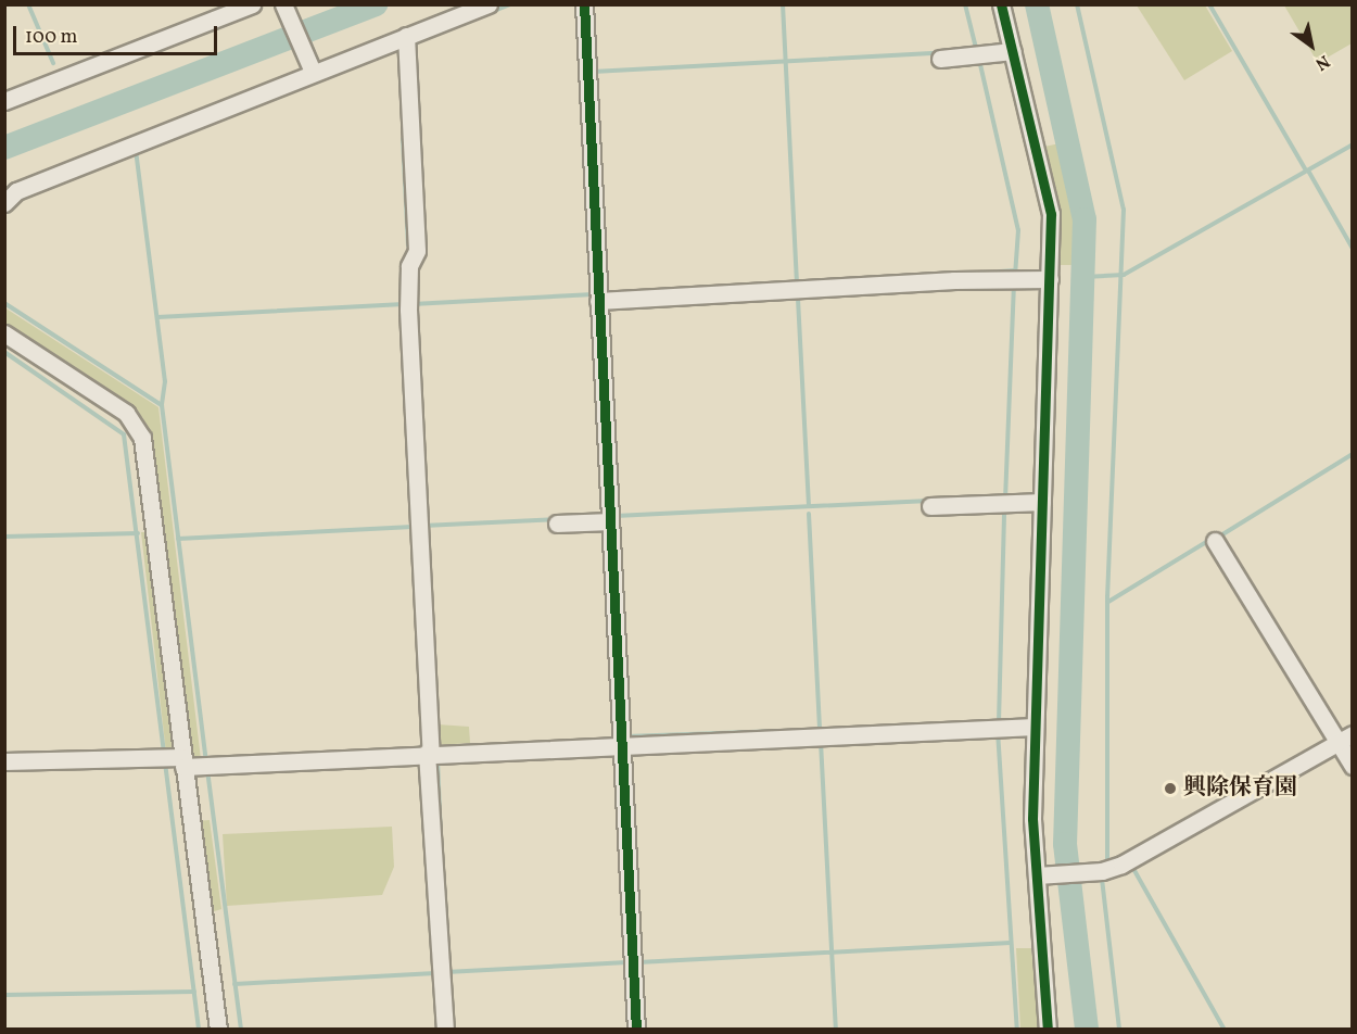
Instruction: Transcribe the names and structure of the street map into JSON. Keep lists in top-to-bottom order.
{
  "places": ["興除保育園"],
  "scale_bar": "100 m",
  "north": "bottom right"
}
